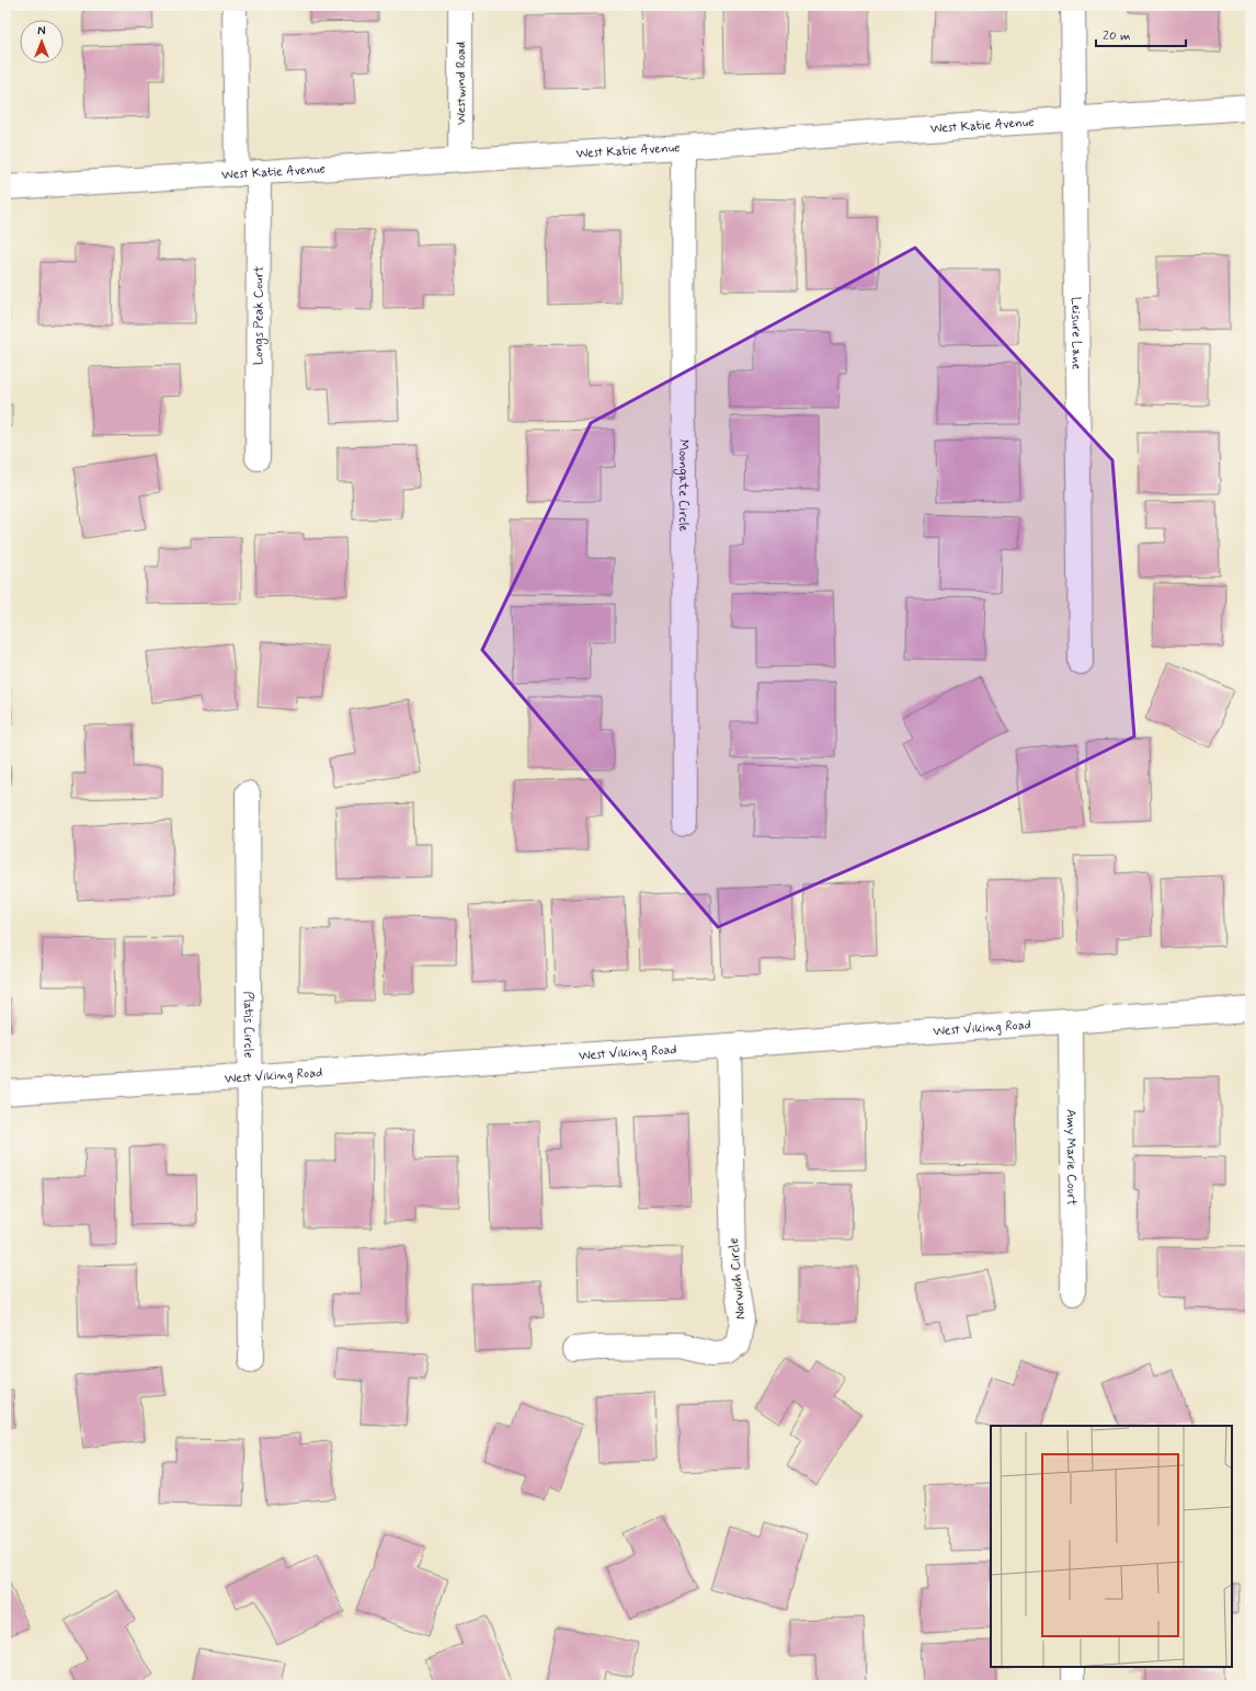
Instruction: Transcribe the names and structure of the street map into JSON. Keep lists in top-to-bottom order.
{
  "streets": {
    "street": [
      "Westwind Road",
      "West Katie Avenue",
      "Longs Peak Court",
      "Leisure Lane",
      "Moongate Circle",
      "Platis Circle",
      "West Viking Road",
      "Amy Marie Court",
      "Norwich Circle"
    ]
  },
  "crossings": [
    ["Westwind Road", "West Katie Avenue"],
    ["West Katie Avenue", "Longs Peak Court"],
    ["West Katie Avenue", "Leisure Lane"],
    ["West Katie Avenue", "Moongate Circle"],
    ["Platis Circle", "West Viking Road"],
    ["West Viking Road", "Amy Marie Court"],
    ["West Viking Road", "Norwich Circle"]
  ],
  "scale_bar": "20 m",
  "north": "top"
}
